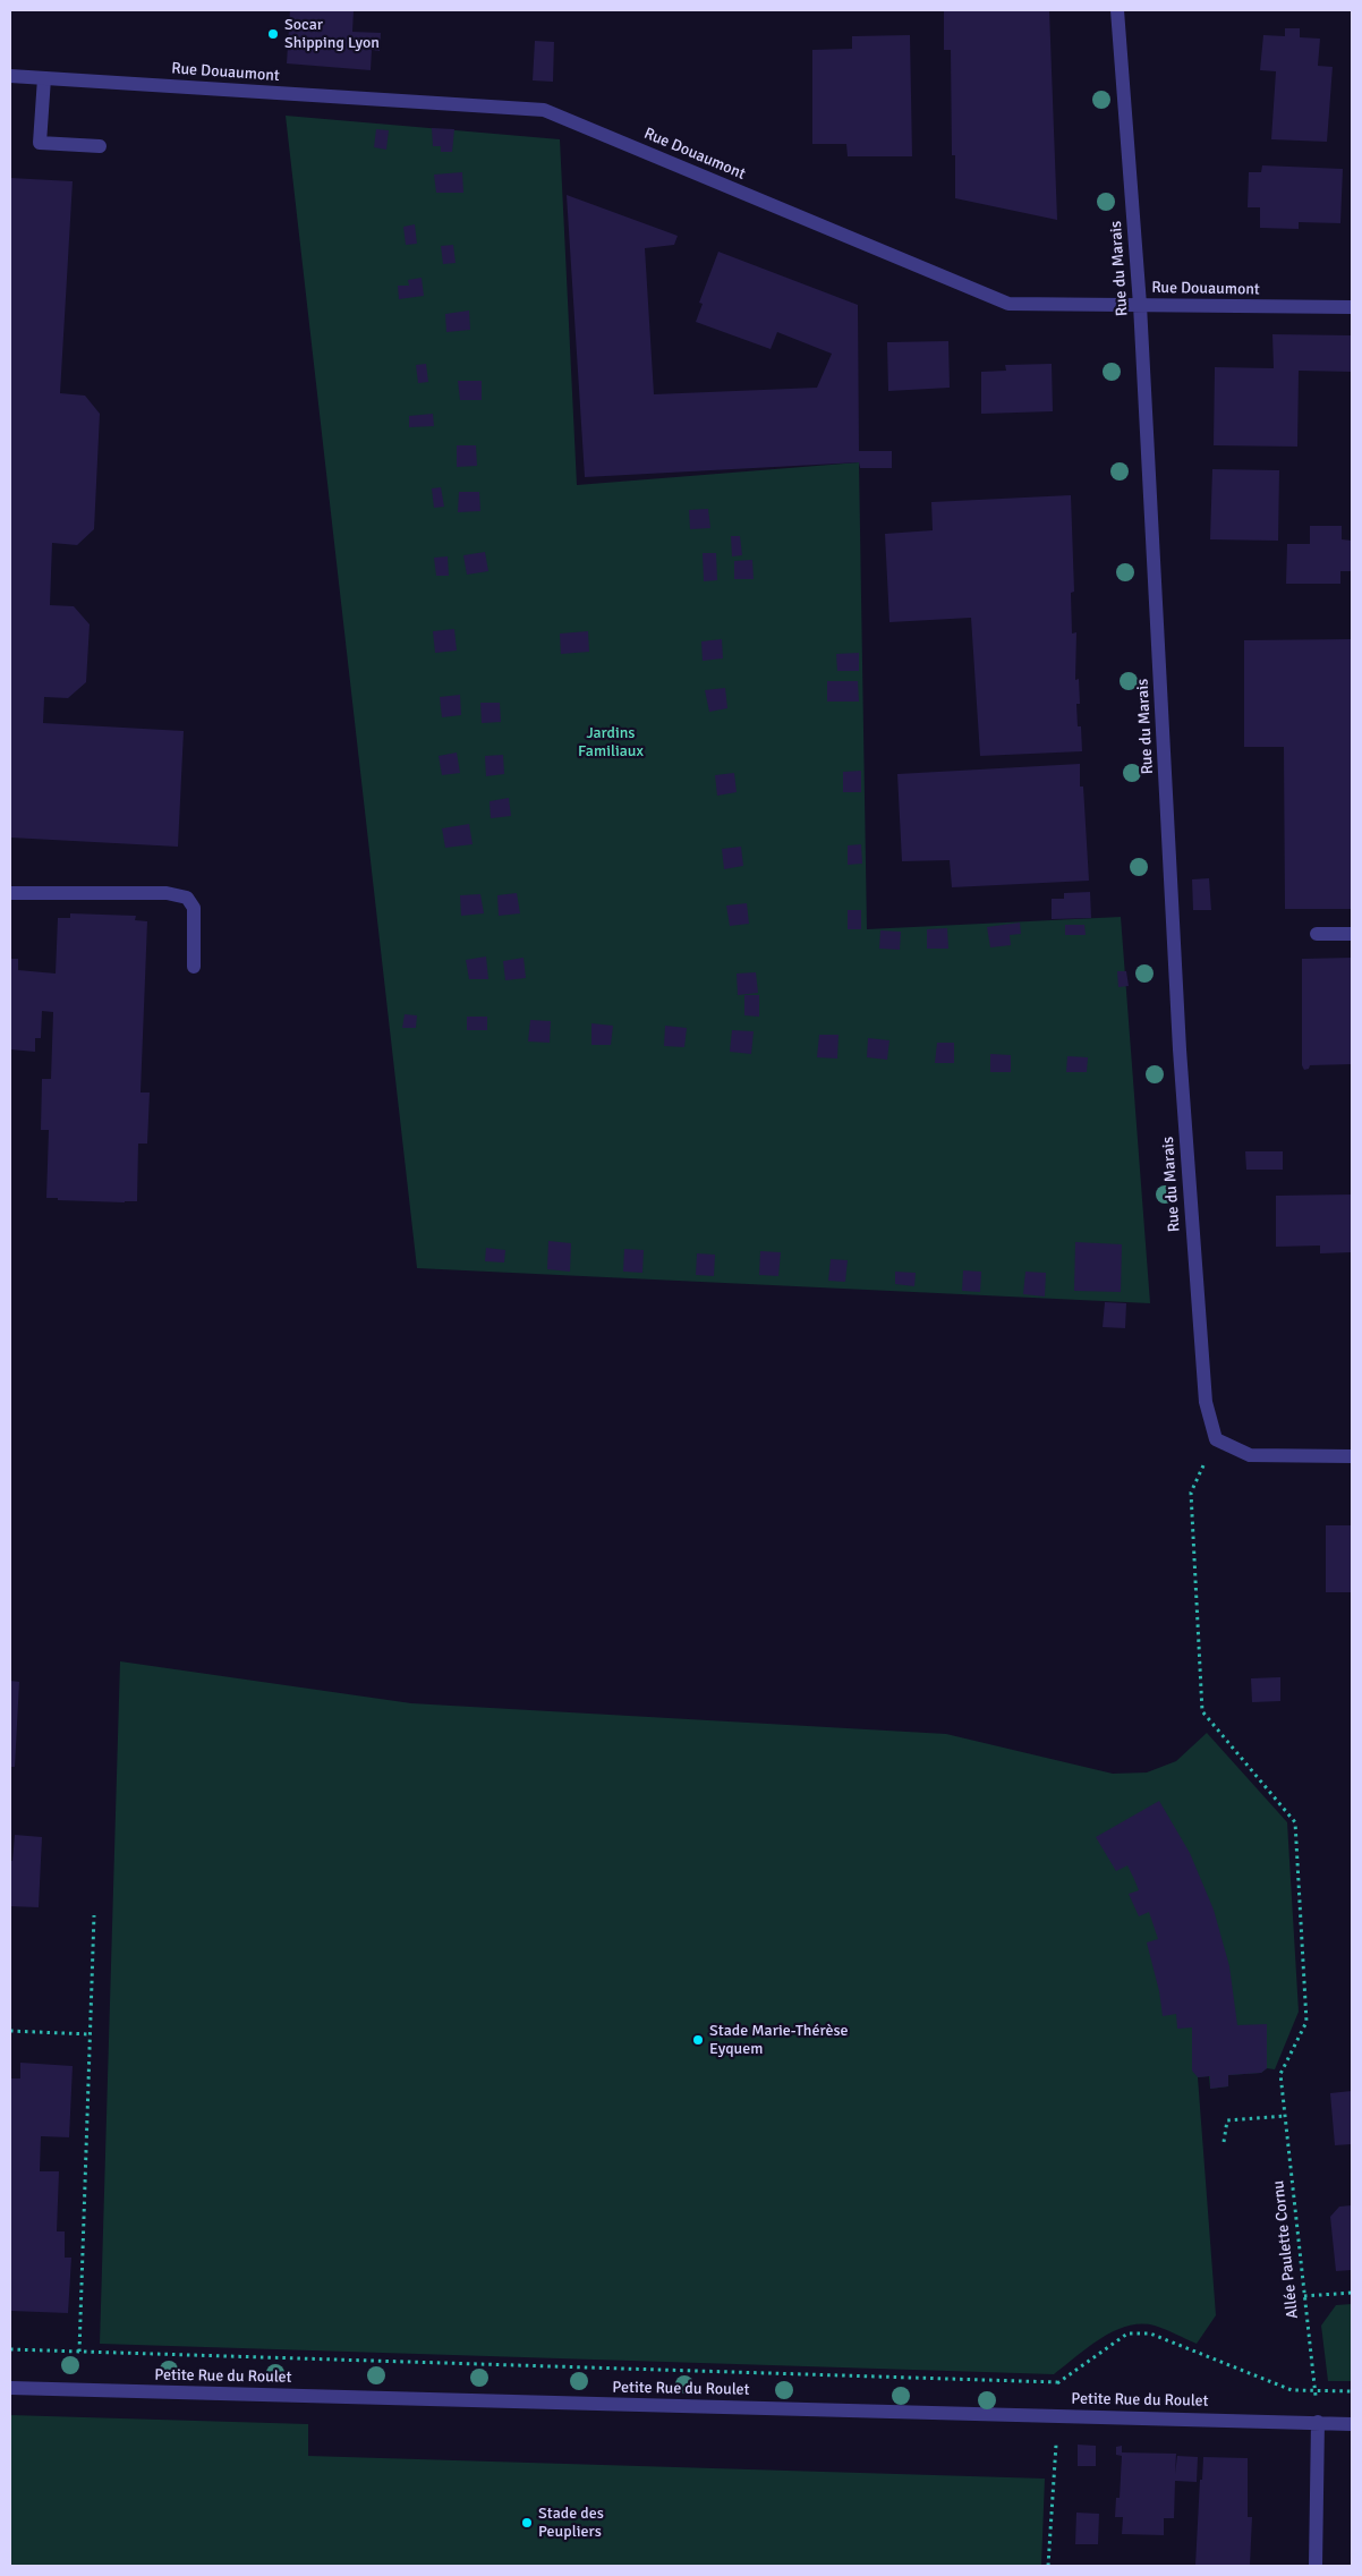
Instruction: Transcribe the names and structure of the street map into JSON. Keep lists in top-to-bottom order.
{
  "streets": {
    "street": ["Rue Douaumont", "Rue du Marais", "Petite Rue du Roulet"],
    "path": ["Allée Paulette Cornu"]
  },
  "crossings": [
    ["Rue Douaumont", "Rue du Marais"],
    ["Rue du Marais", "Allée Paulette Cornu"],
    ["Allée Paulette Cornu", "Petite Rue du Roulet"]
  ],
  "parks": ["Jardins Familiaux"],
  "places": ["Socar Shipping Lyon", "Stade Marie-Thérèse Eyquem", "Stade des Peupliers"]
}
